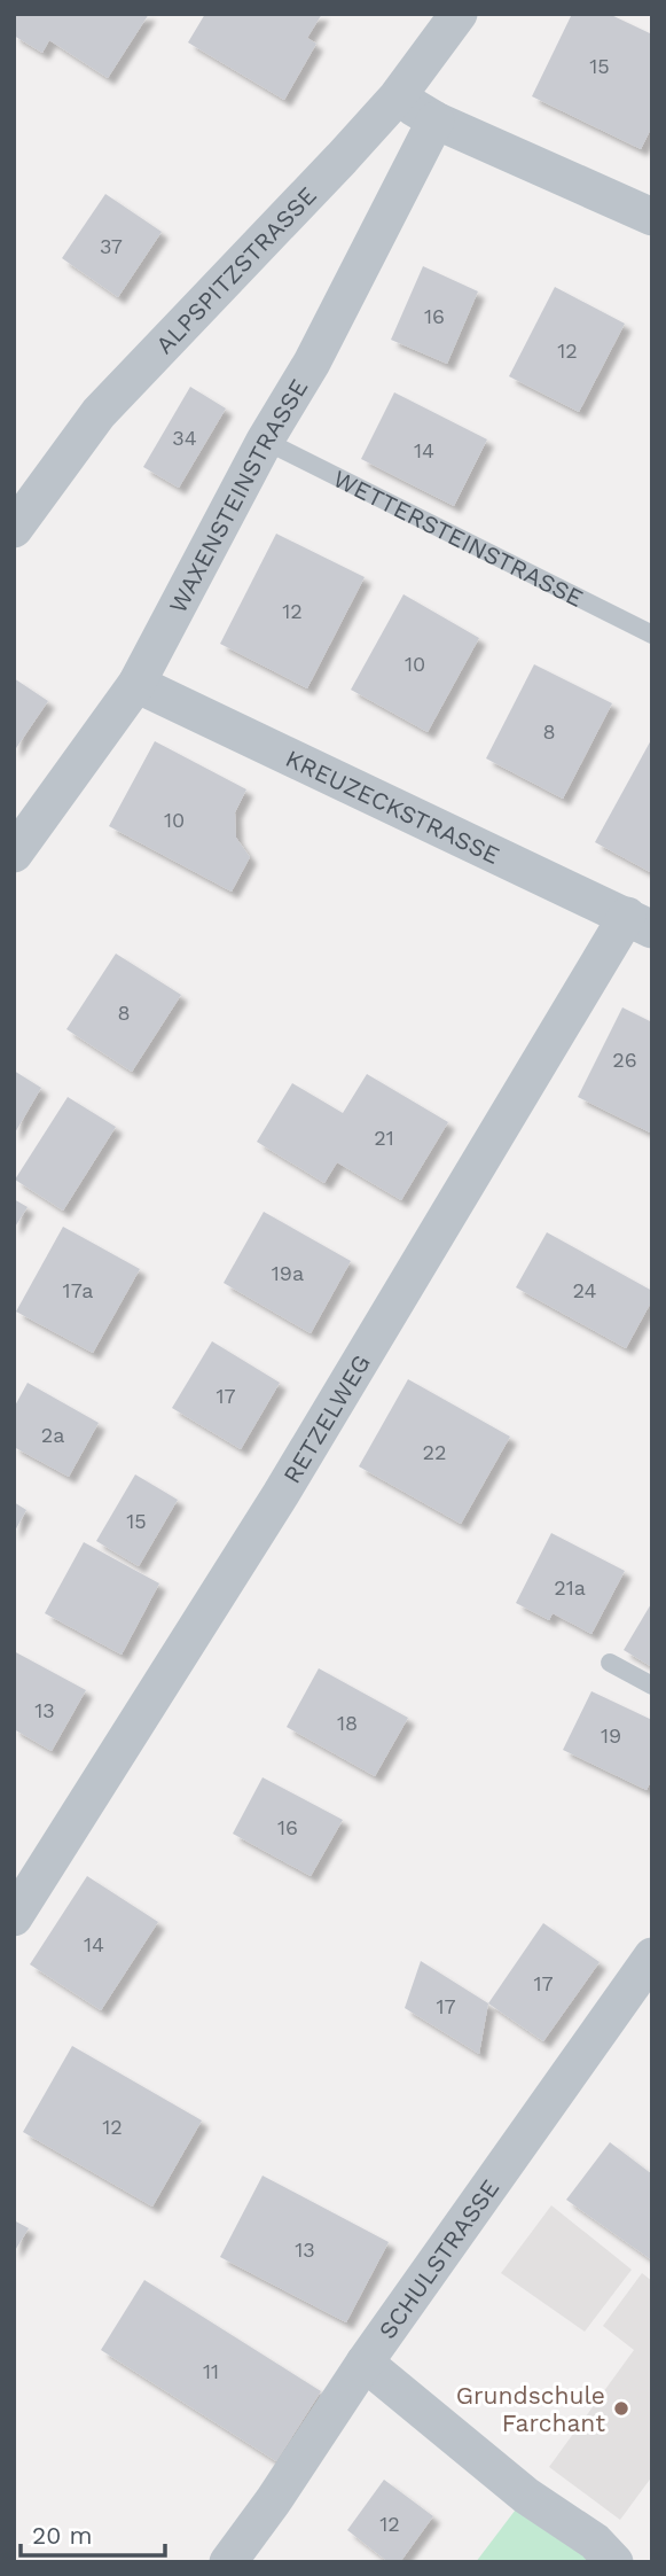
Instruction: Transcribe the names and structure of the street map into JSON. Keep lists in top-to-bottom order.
{
  "streets": {
    "street": [
      "ALPSPITZSTRASSE",
      "WAXENSTEINSTRASSE",
      "KREUZECKSTRASSE",
      "RETZELWEG",
      "SCHULSTRASSE"
    ],
    "lane": ["WETTERSTEINSTRASSE"]
  },
  "crossings": [
    ["WAXENSTEINSTRASSE", "WETTERSTEINSTRASSE"],
    ["WAXENSTEINSTRASSE", "KREUZECKSTRASSE"],
    ["KREUZECKSTRASSE", "RETZELWEG"]
  ],
  "places": ["Grundschule Farchant"],
  "house_numbers": [
    "15",
    "37",
    "16",
    "12",
    "34",
    "14",
    "12",
    "10",
    "8",
    "10",
    "8",
    "26",
    "21",
    "19a",
    "17a",
    "24",
    "17",
    "2a",
    "22",
    "15",
    "21a",
    "13",
    "18",
    "19",
    "16",
    "14",
    "17",
    "17",
    "12",
    "13",
    "11",
    "12"
  ],
  "scale_bar": "20 m"
}
